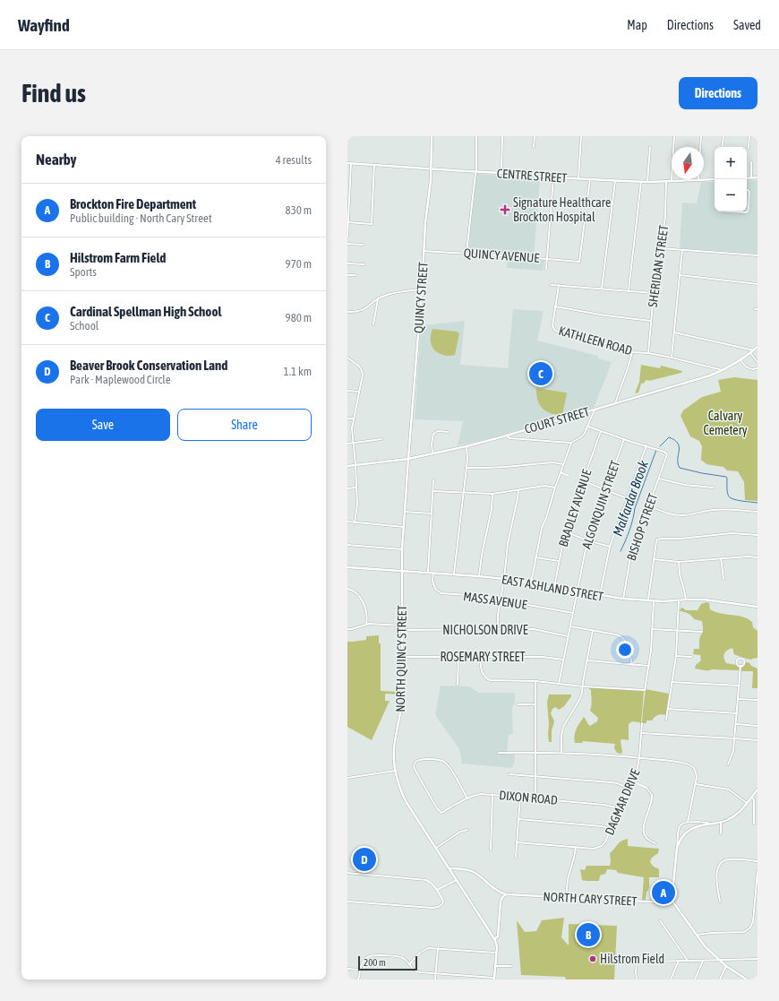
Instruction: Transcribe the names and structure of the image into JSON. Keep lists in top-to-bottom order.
{
  "streets": {
    "main road": [
      "CENTRE STREET",
      "QUINCY STREET",
      "COURT STREET",
      "EAST ASHLAND STREET",
      "NORTH QUINCY STREET",
      "NORTH CARY STREET"
    ],
    "street": [
      "QUINCY AVENUE",
      "SHERIDAN STREET",
      "KATHLEEN ROAD",
      "ALGONQUIN STREET",
      "BRADLEY AVENUE",
      "BISHOP STREET",
      "MASS AVENUE",
      "NICHOLSON DRIVE",
      "ROSEMARY STREET",
      "DIXON ROAD",
      "DAGMAR DRIVE"
    ]
  },
  "crossings": [
    ["CENTRE STREET", "QUINCY AVENUE"],
    ["CENTRE STREET", "SHERIDAN STREET"],
    ["CENTRE STREET", "QUINCY STREET"],
    ["QUINCY AVENUE", "QUINCY STREET"],
    ["SHERIDAN STREET", "KATHLEEN ROAD"],
    ["QUINCY STREET", "COURT STREET"],
    ["QUINCY STREET", "NORTH QUINCY STREET"],
    ["KATHLEEN ROAD", "COURT STREET"],
    ["COURT STREET", "NORTH QUINCY STREET"],
    ["ALGONQUIN STREET", "EAST ASHLAND STREET"],
    ["ALGONQUIN STREET", "MASS AVENUE"],
    ["ALGONQUIN STREET", "NICHOLSON DRIVE"],
    ["ALGONQUIN STREET", "ROSEMARY STREET"],
    ["BRADLEY AVENUE", "EAST ASHLAND STREET"],
    ["BISHOP STREET", "EAST ASHLAND STREET"],
    ["EAST ASHLAND STREET", "MASS AVENUE"],
    ["EAST ASHLAND STREET", "NORTH QUINCY STREET"],
    ["NICHOLSON DRIVE", "NORTH QUINCY STREET"],
    ["ROSEMARY STREET", "NORTH QUINCY STREET"],
    ["DIXON ROAD", "DAGMAR DRIVE"]
  ],
  "water": ["Malfardar Brook"],
  "parks": ["Calvary Cemetery"],
  "places": {
    "health": ["Signature Healthcare Brockton Hospital"],
    "other": ["Hilstrom Field"]
  },
  "scale_bar": "200 m",
  "north": "bottom",
  "page": {
    "header": "Wayfind",
    "nav": ["Map", "Directions", "Saved"],
    "buttons": [
      "Directions",
      ["Save", "Share"]
    ],
    "title": "Find us",
    "heading": ["Nearby", "4 results"],
    "map_buttons": ["+", "−"],
    "list": [
      {
        "mark": "A",
        "name": "Brockton Fire Department",
        "note": "Public building · North Cary Street",
        "value": "830 m"
      },
      {
        "mark": "B",
        "name": "Hilstrom Farm Field",
        "note": "Sports",
        "value": "970 m"
      },
      {
        "mark": "C",
        "name": "Cardinal Spellman High School",
        "note": "School",
        "value": "980 m"
      },
      {
        "mark": "D",
        "name": "Beaver Brook Conservation Land",
        "note": "Park · Maplewood Circle",
        "value": "1.1 km"
      }
    ],
    "pins": [
      "C",
      "D",
      "A",
      "B"
    ],
    "scale": "200 m"
  }
}
